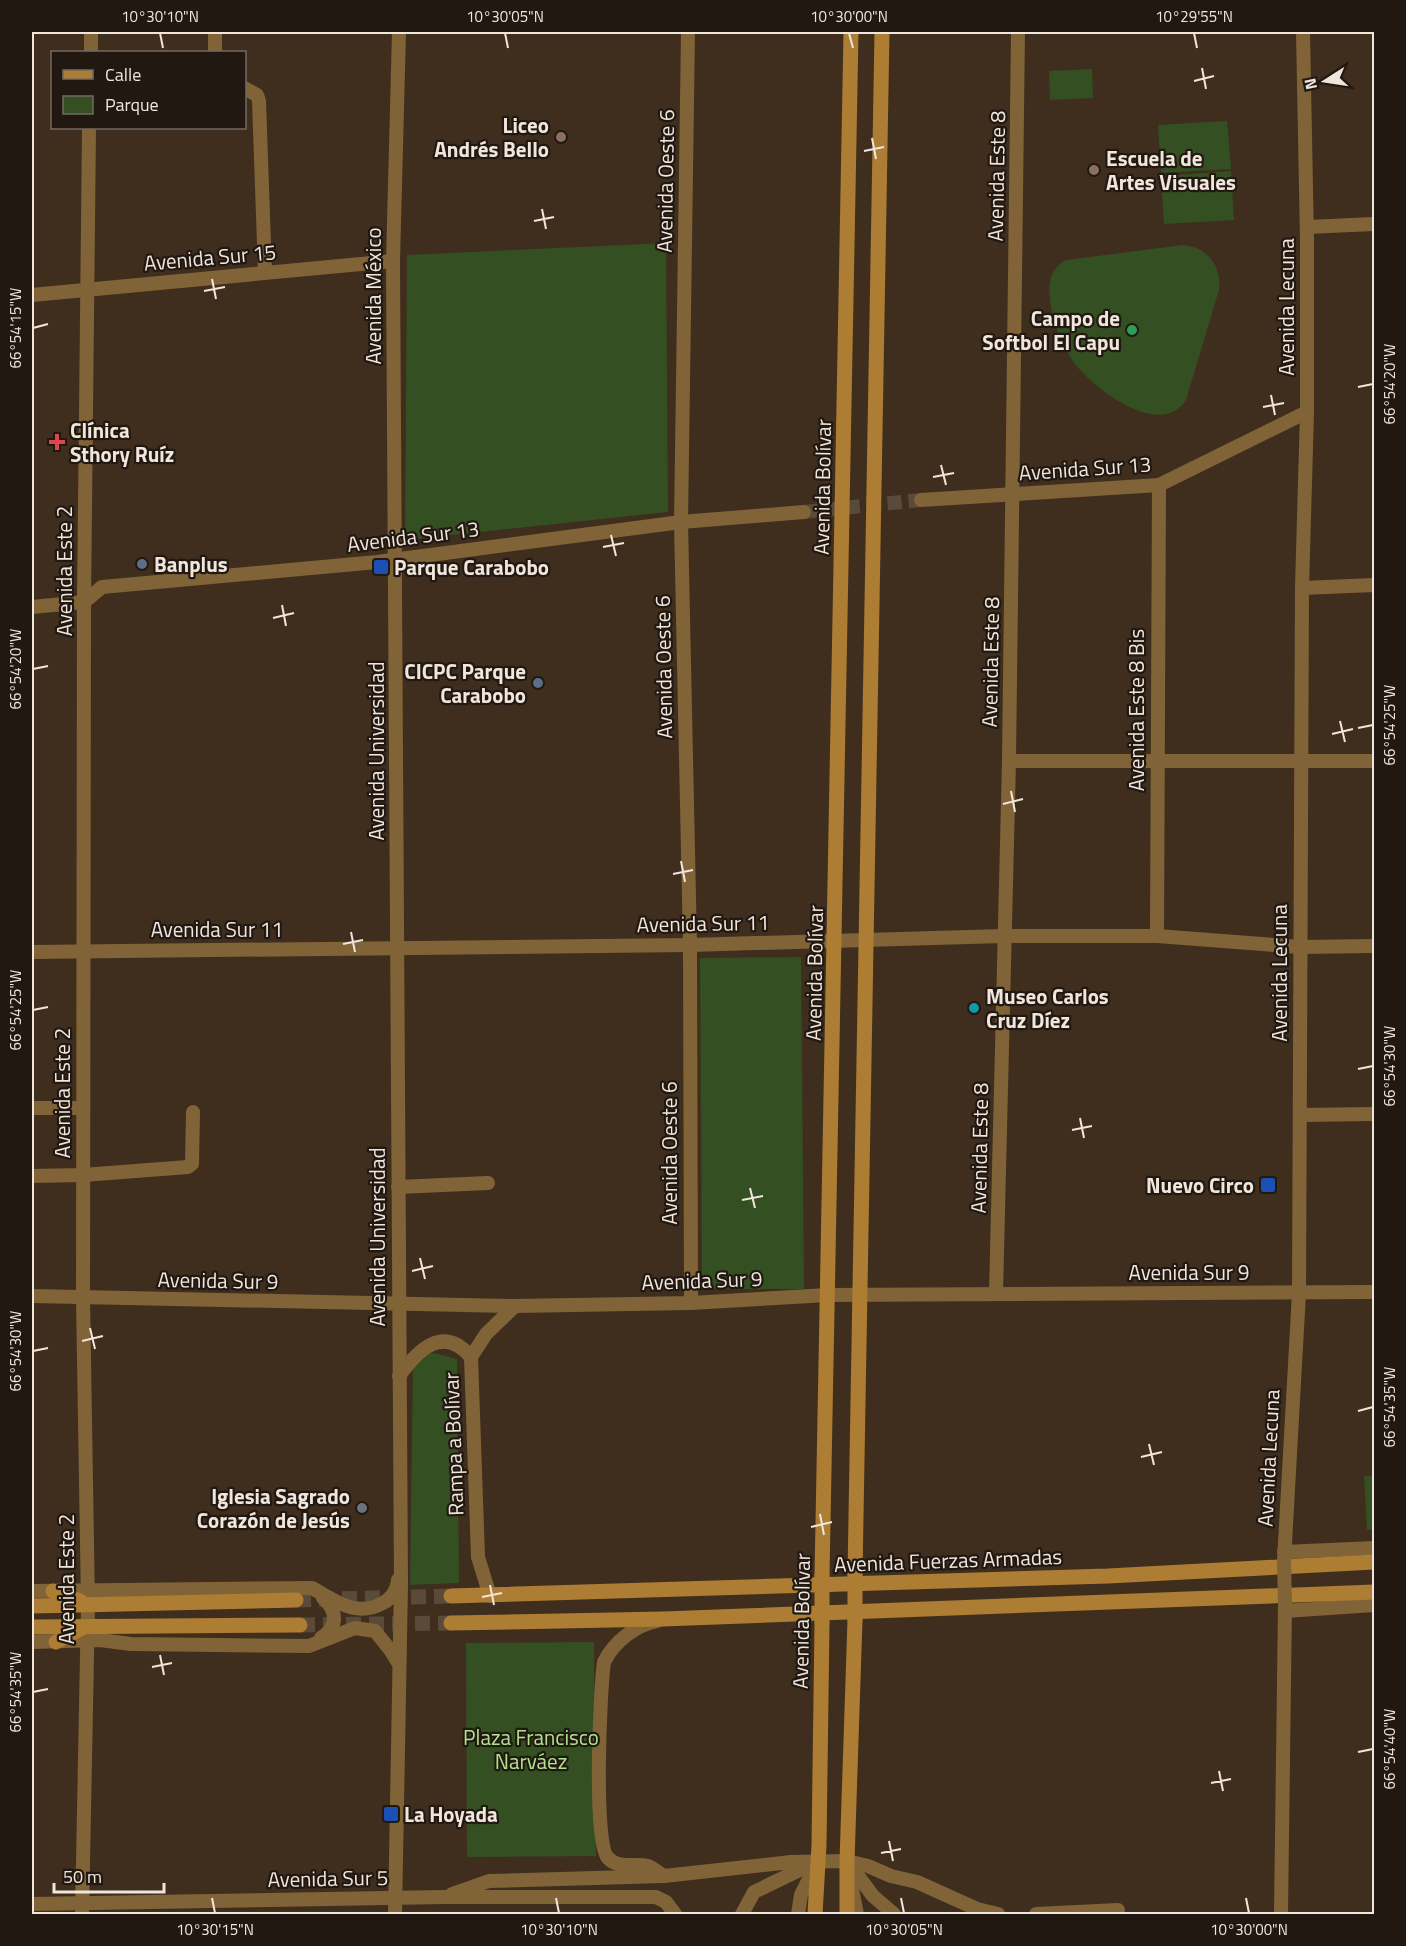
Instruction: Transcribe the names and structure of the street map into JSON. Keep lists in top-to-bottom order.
{
  "streets": {
    "main road": ["Avenida Bolívar", "Avenida Fuerzas Armadas"],
    "street": [
      "Avenida Este 8",
      "Avenida Oeste 6",
      "Avenida Sur 15",
      "Avenida México",
      "Avenida Lecuna",
      "Avenida Sur 13",
      "Avenida Este 2",
      "Avenida Este 8 Bis",
      "Avenida Universidad",
      "Avenida Sur 11",
      "Avenida Sur 9",
      "Rampa a Bolívar",
      "Avenida Sur 5"
    ]
  },
  "crossings": [
    ["Avenida Este 8", "Avenida Sur 13"],
    ["Avenida Este 8", "Avenida Sur 11"],
    ["Avenida Este 8", "Avenida Sur 9"],
    ["Avenida Oeste 6", "Avenida Sur 13"],
    ["Avenida Oeste 6", "Avenida Sur 11"],
    ["Avenida Oeste 6", "Avenida Sur 9"],
    ["Avenida Sur 15", "Avenida México"],
    ["Avenida Sur 15", "Avenida Este 2"],
    ["Avenida México", "Avenida Sur 13"],
    ["Avenida México", "Avenida Universidad"],
    ["Avenida Lecuna", "Avenida Sur 13"],
    ["Avenida Lecuna", "Avenida Sur 11"],
    ["Avenida Lecuna", "Avenida Sur 9"],
    ["Avenida Sur 13", "Avenida Este 2"],
    ["Avenida Sur 13", "Avenida Este 8 Bis"],
    ["Avenida Sur 13", "Avenida Universidad"],
    ["Avenida Bolívar", "Avenida Sur 11"],
    ["Avenida Bolívar", "Avenida Sur 9"],
    ["Avenida Bolívar", "Avenida Sur 5"],
    ["Avenida Este 2", "Avenida Sur 11"],
    ["Avenida Este 2", "Avenida Sur 9"],
    ["Avenida Este 2", "Avenida Sur 5"],
    ["Avenida Este 8 Bis", "Avenida Sur 11"],
    ["Avenida Universidad", "Avenida Sur 11"],
    ["Avenida Universidad", "Avenida Sur 9"],
    ["Avenida Universidad", "Avenida Sur 5"],
    ["Avenida Sur 9", "Rampa a Bolívar"],
    ["Rampa a Bolívar", "Avenida Fuerzas Armadas"]
  ],
  "parks": ["Plaza Francisco Narváez"],
  "places": {
    "other": [
      "Liceo Andrés Bello",
      "Escuela de Artes Visuales",
      "Campo de Softbol El Capu",
      "Banplus",
      "CICPC Parque Carabobo",
      "Museo Carlos Cruz Díez",
      "Iglesia Sagrado Corazón de Jesús"
    ],
    "health": ["Clínica Sthory Ruíz"],
    "transit": ["Parque Carabobo", "Nuevo Circo", "La Hoyada"]
  },
  "legend": ["Calle", "Parque"],
  "scale_bar": "50 m",
  "north": "left",
  "coordinates": [
    "10°30'10\"N",
    "10°30'05\"N",
    "10°30'00\"N",
    "10°29'55\"N",
    "66°54'15\"W",
    "66°54'20\"W",
    "66°54'25\"W",
    "66°54'30\"W",
    "66°54'35\"W",
    "66°54'40\"W",
    "10°30'15\"N"
  ]
}
